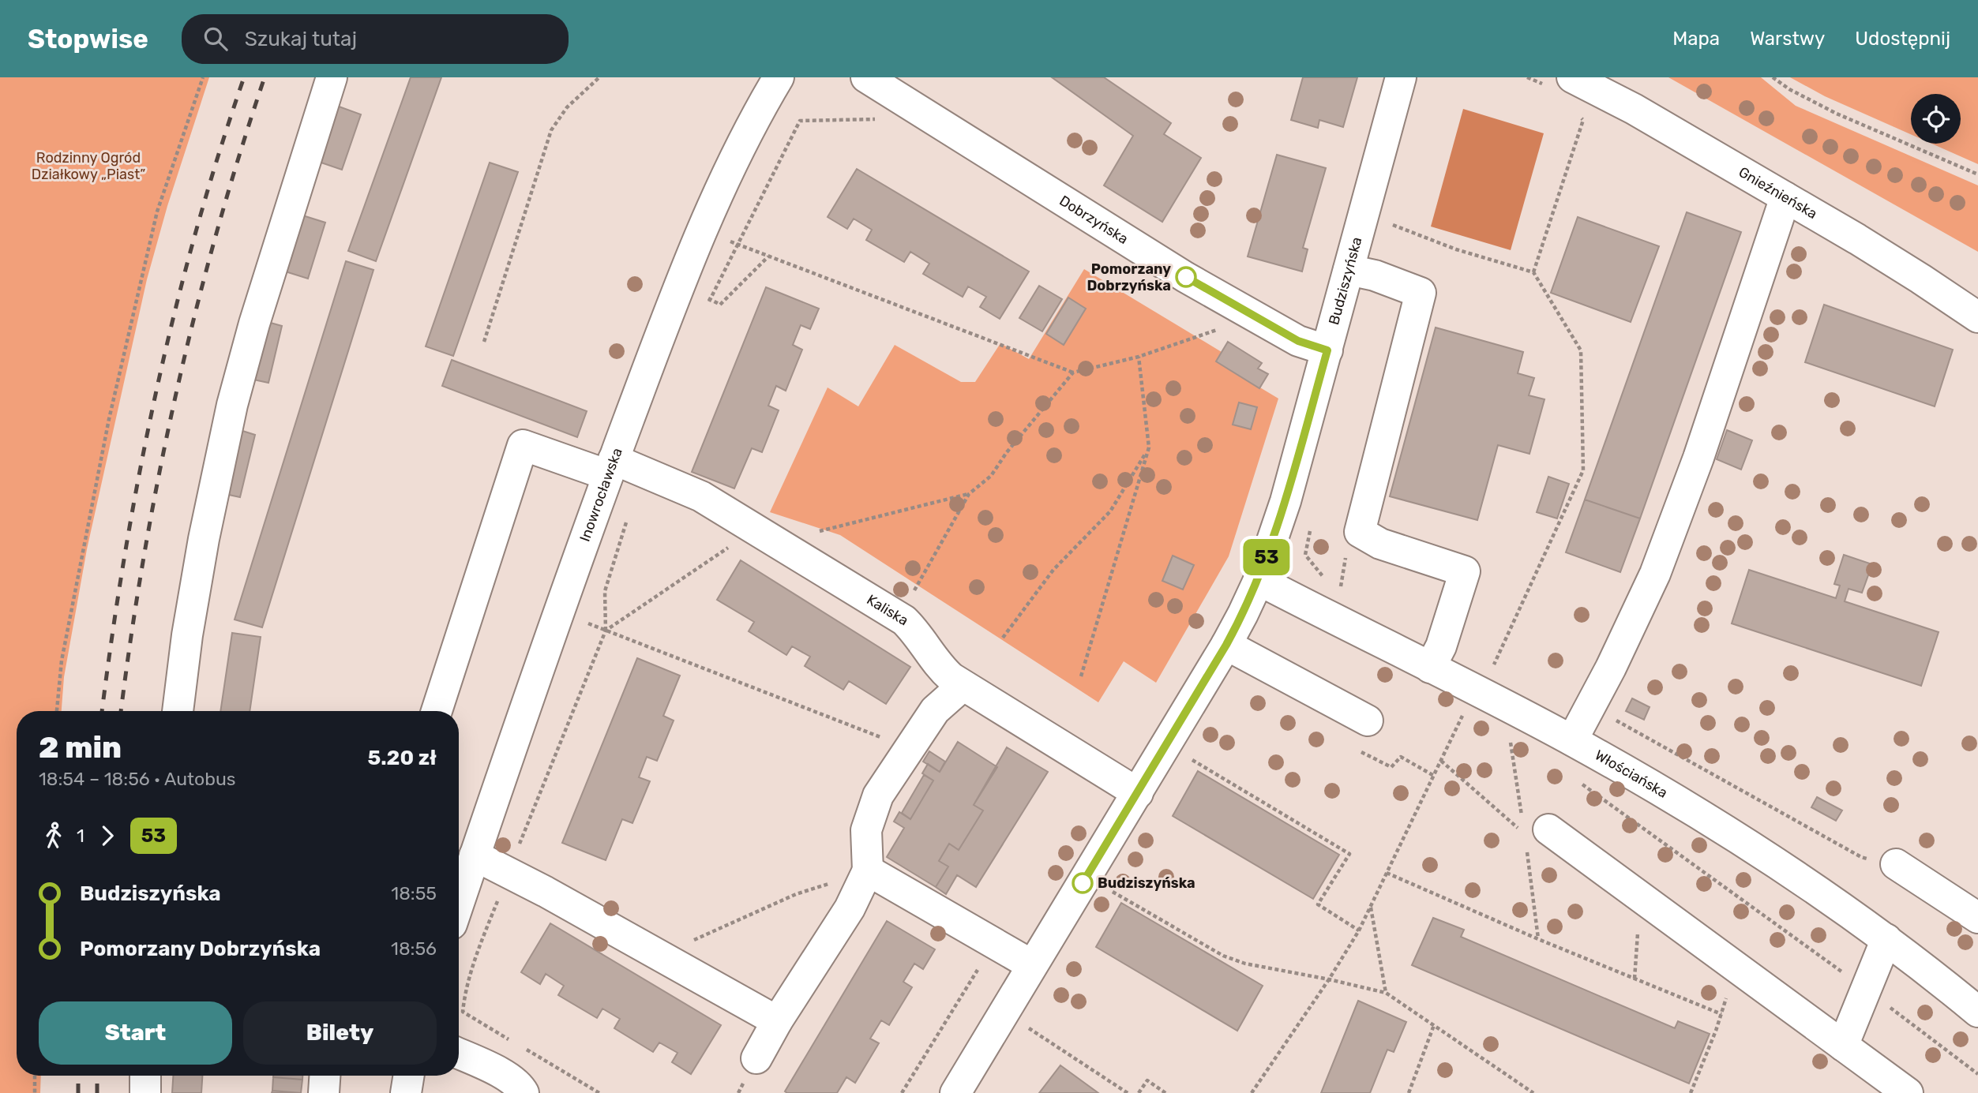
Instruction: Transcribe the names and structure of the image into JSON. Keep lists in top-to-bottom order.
{
  "streets": {
    "street": [
      "Gnieźnieńska",
      "Dobrzyńska",
      "Budziszyńska",
      "Inowrocławska",
      "Kaliska",
      "Włościańska"
    ]
  },
  "crossings": [
    ["Dobrzyńska", "Budziszyńska"],
    ["Budziszyńska", "Kaliska"],
    ["Budziszyńska", "Włościańska"],
    ["Inowrocławska", "Kaliska"]
  ],
  "parks": ["Rodzinny Ogród Działkowy „Piast”"],
  "places": ["Pomorzany Dobrzyńska", "Budziszyńska"],
  "lines": ["bus line 53"],
  "page": {
    "header": "Stopwise",
    "search": "Szukaj tutaj",
    "nav": ["Mapa", "Warstwy", "Udostępnij"],
    "on_map": "53",
    "heading": ["2 min", "18:54 – 18:56 · Autobus", "5.20 zł"],
    "legs": ["1", "53"],
    "list": [
      {
        "name": "Budziszyńska",
        "value": "18:55"
      },
      {
        "name": "Pomorzany Dobrzyńska",
        "value": "18:56"
      }
    ],
    "buttons": ["Start", "Bilety"]
  }
}
